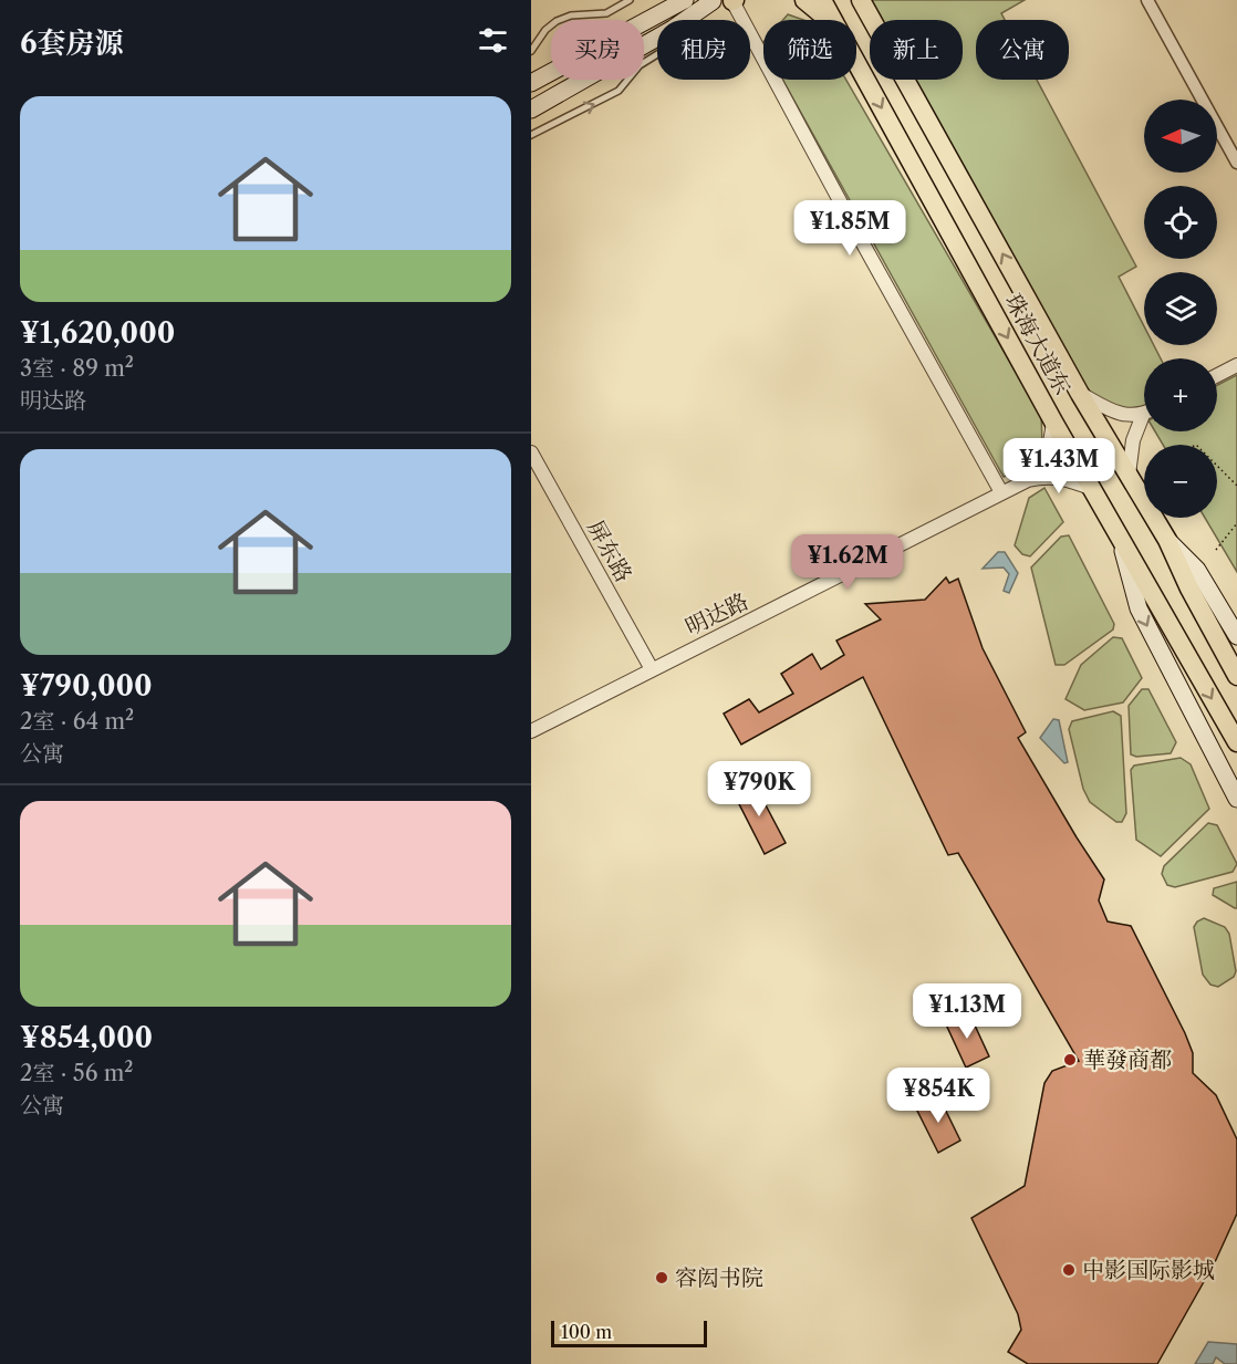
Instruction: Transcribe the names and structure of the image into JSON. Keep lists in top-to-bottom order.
{
  "streets": {
    "highway": ["珠海大道东"],
    "street": ["屏东路", "明达路"]
  },
  "crossings": [
    ["珠海大道东", "明达路"],
    ["屏东路", "明达路"]
  ],
  "places": ["華發商都", "中影国际影城", "容闳书院"],
  "scale_bar": "100 m",
  "north": "left",
  "page": {
    "heading": "6套房源",
    "chip": [
      "买房",
      "租房",
      "筛选",
      "新上",
      "公寓"
    ],
    "list": [
      {
        "name": "¥1,620,000",
        "note": "3室 · 89 m² · 明达路"
      },
      {
        "name": "¥790,000",
        "note": "2室 · 64 m² · 公寓"
      },
      {
        "name": "¥854,000",
        "note": "2室 · 56 m² · 公寓"
      }
    ],
    "map_buttons": ["+", "−"],
    "price": [
      "¥1.85M",
      "¥1.43M",
      "¥1.62M",
      "¥790K",
      "¥1.13M",
      "¥854K"
    ],
    "scale": "100 m"
  }
}
